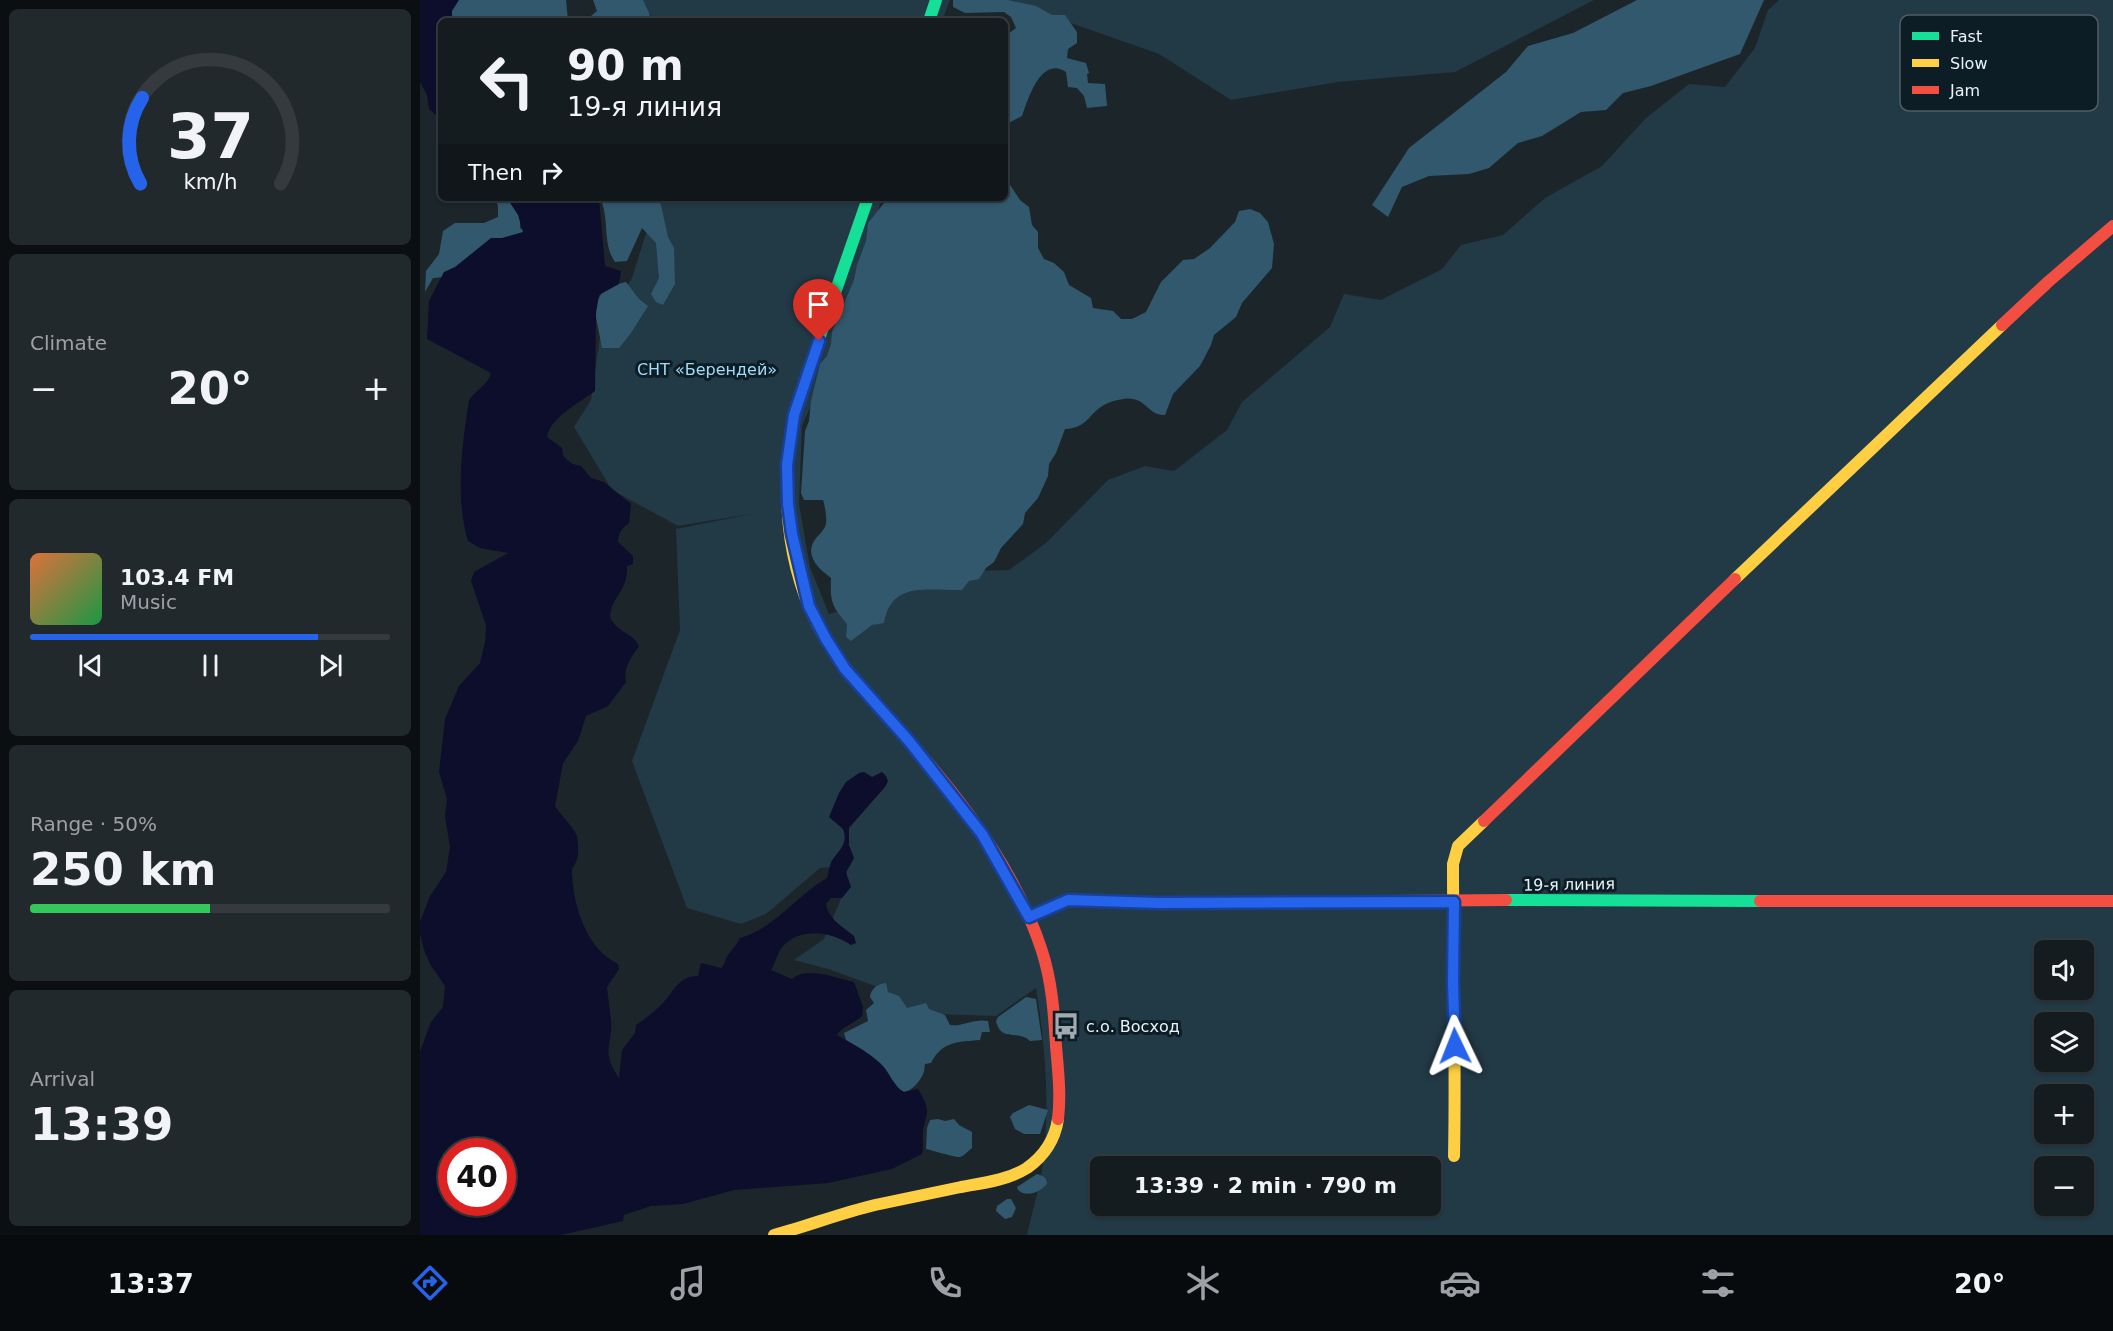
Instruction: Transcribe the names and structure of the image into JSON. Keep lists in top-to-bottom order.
{
  "streets": {
    "street": ["19-я линия"]
  },
  "parks": ["СНТ «Берендей»"],
  "places": {
    "bus stop": ["с.о. Восход"]
  },
  "legend": ["Fast", "Slow", "Jam"],
  "page": {
    "turn": ["90 m", "19-я линия"],
    "then": "Then",
    "tile": [
      "Climate",
      ["Range · 50%", "250 km"],
      ["Arrival", "13:39"]
    ],
    "heat": ["−", "20°", "+"],
    "song": ["103.4 FM", "Music"],
    "map_buttons": ["+", "−"],
    "limit": "40",
    "trip": "13:39 · 2 min · 790 m",
    "tabs": ["13:37", "20°"],
    "gauge": ["37", "km/h"]
  }
}
